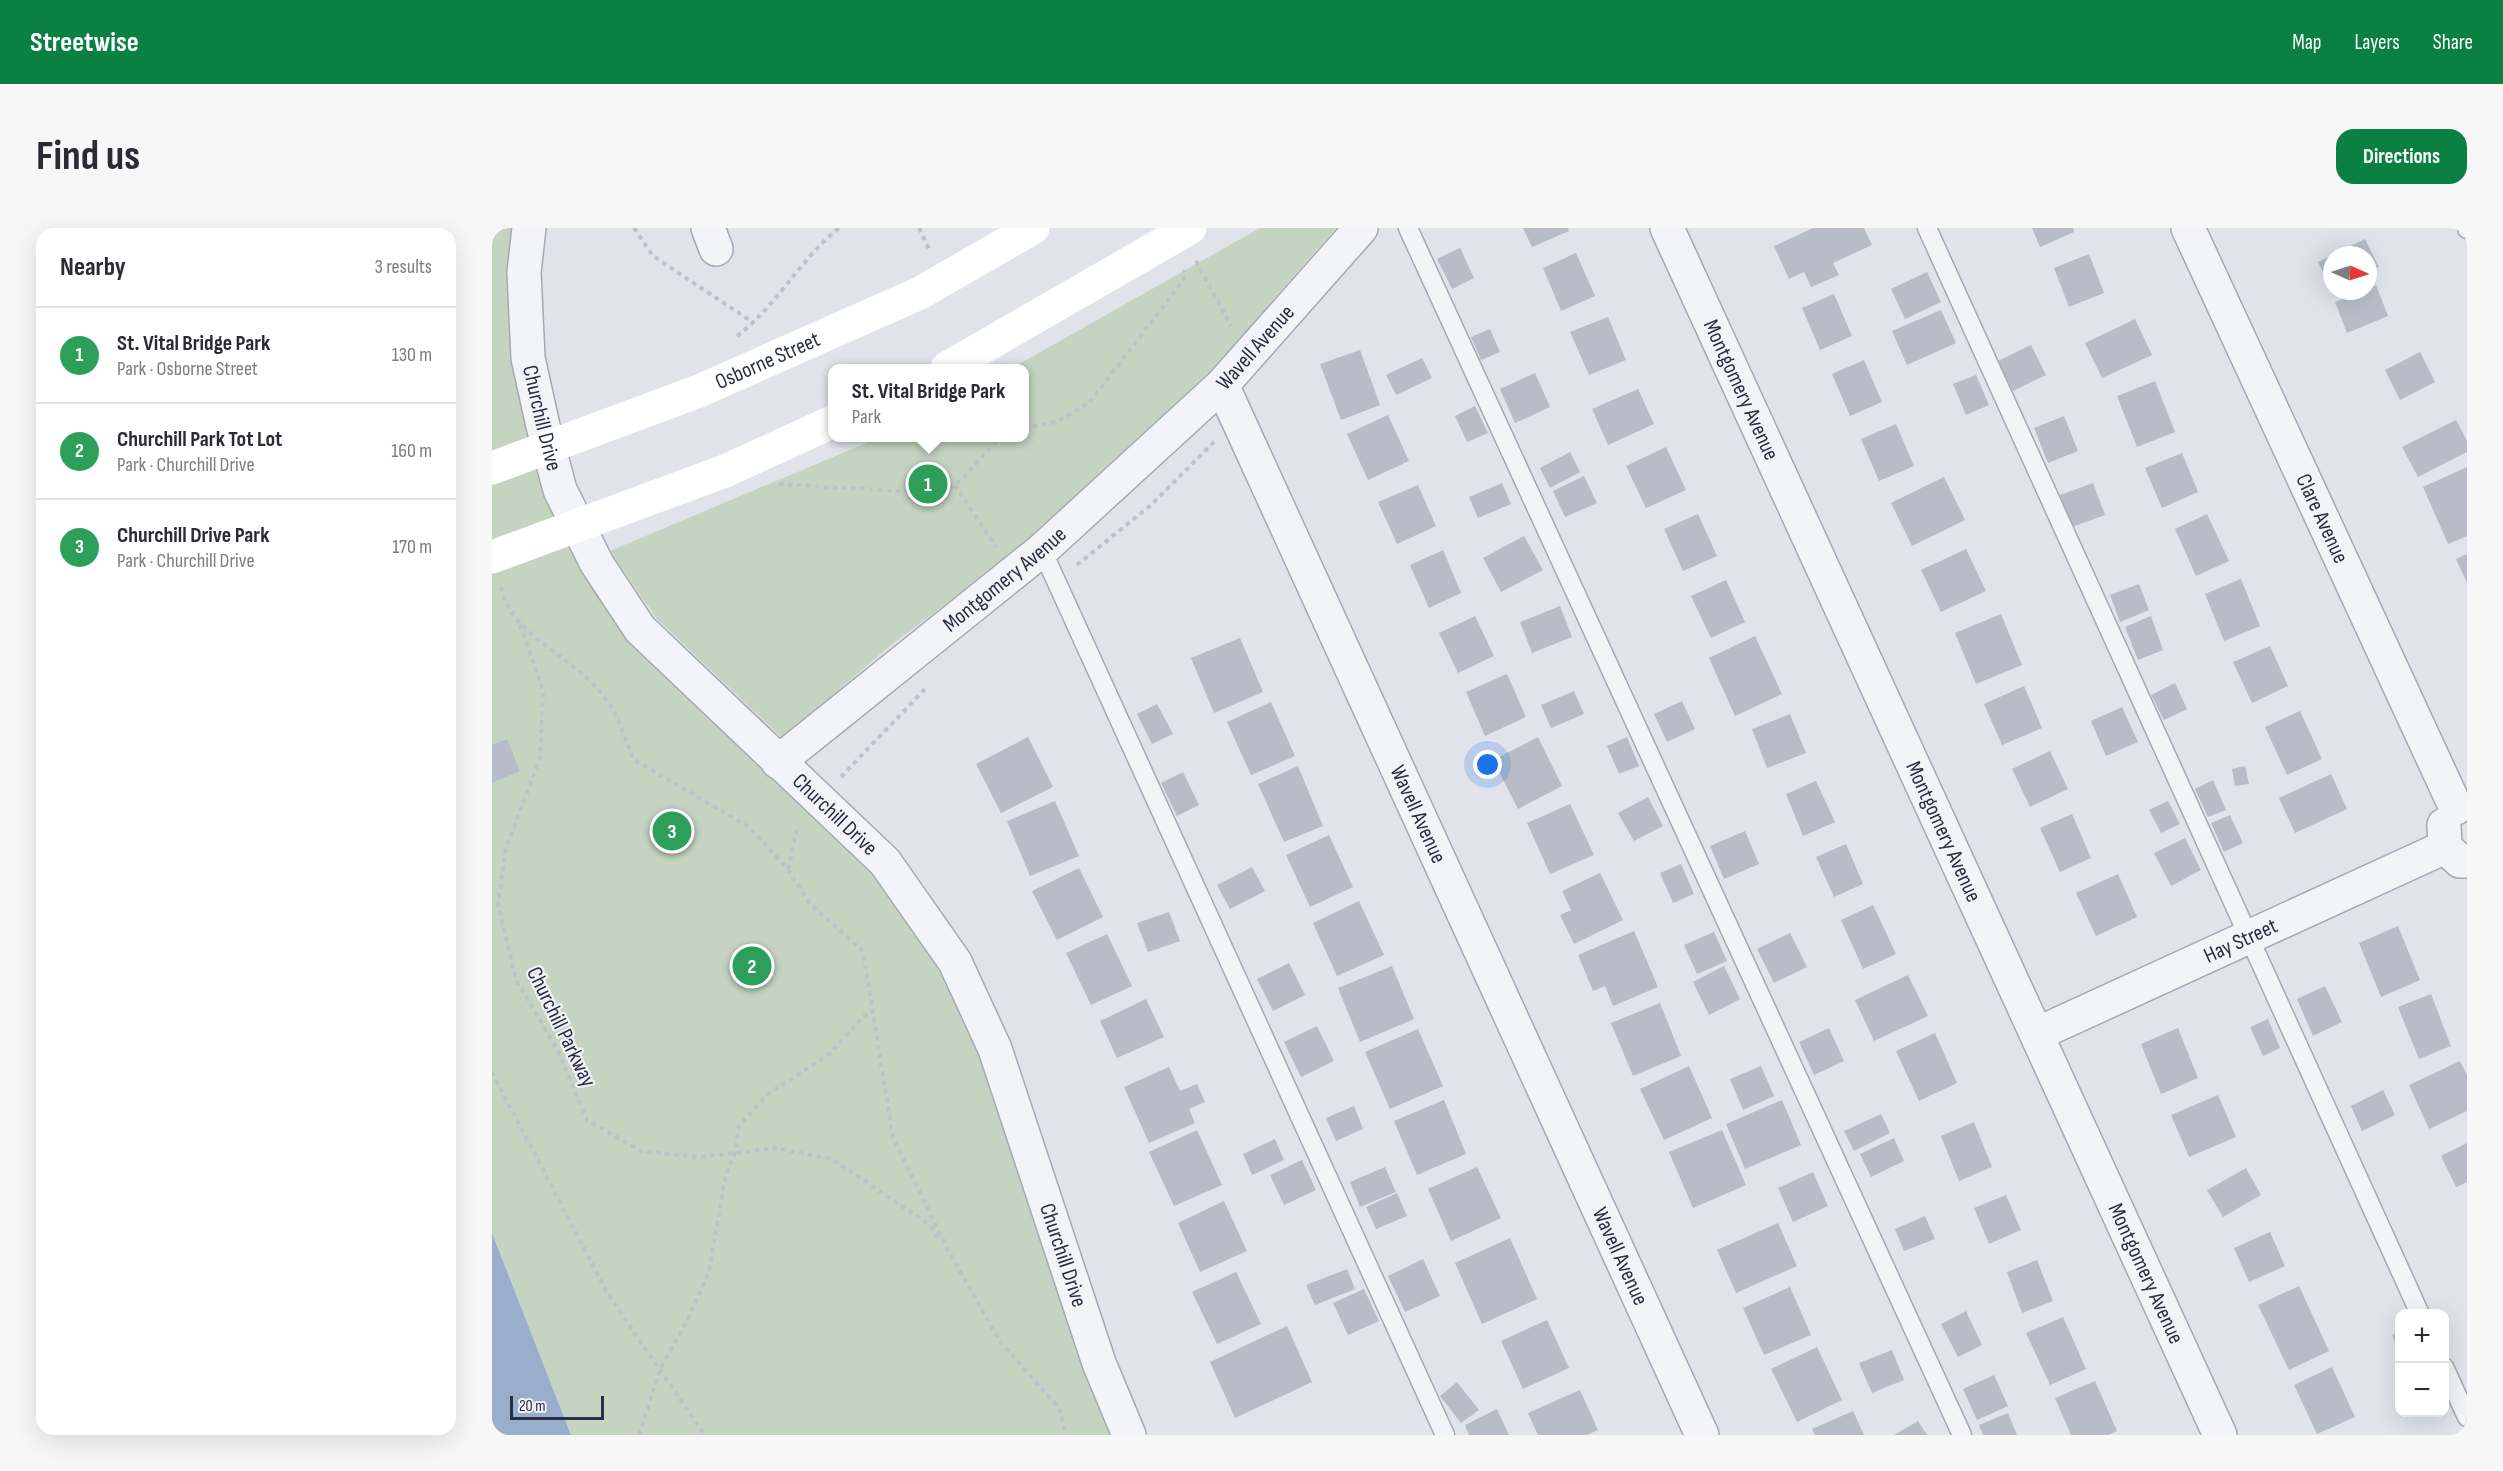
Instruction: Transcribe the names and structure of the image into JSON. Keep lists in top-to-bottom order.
{
  "streets": {
    "main road": ["Osborne Street"],
    "street": [
      "Wavell Avenue",
      "Montgomery Avenue",
      "Churchill Drive",
      "Clare Avenue",
      "Hay Street"
    ],
    "path": ["Churchill Parkway"]
  },
  "crossings": [
    ["Wavell Avenue", "Montgomery Avenue"],
    ["Montgomery Avenue", "Churchill Drive"],
    ["Montgomery Avenue", "Hay Street"]
  ],
  "scale_bar": "20 m",
  "north": "right",
  "page": {
    "header": "Streetwise",
    "nav": ["Map", "Layers", "Share"],
    "buttons": "Directions",
    "title": "Find us",
    "heading": ["Nearby", "3 results"],
    "list": [
      {
        "mark": "1",
        "name": "St. Vital Bridge Park",
        "note": "Park · Osborne Street",
        "value": "130 m"
      },
      {
        "mark": "2",
        "name": "Churchill Park Tot Lot",
        "note": "Park · Churchill Drive",
        "value": "160 m"
      },
      {
        "mark": "3",
        "name": "Churchill Drive Park",
        "note": "Park · Churchill Drive",
        "value": "170 m"
      }
    ],
    "popup": ["St. Vital Bridge Park", "Park"],
    "pins": ["1", "3", "2"],
    "map_buttons": ["+", "−"],
    "scale": "20 m"
  }
}
